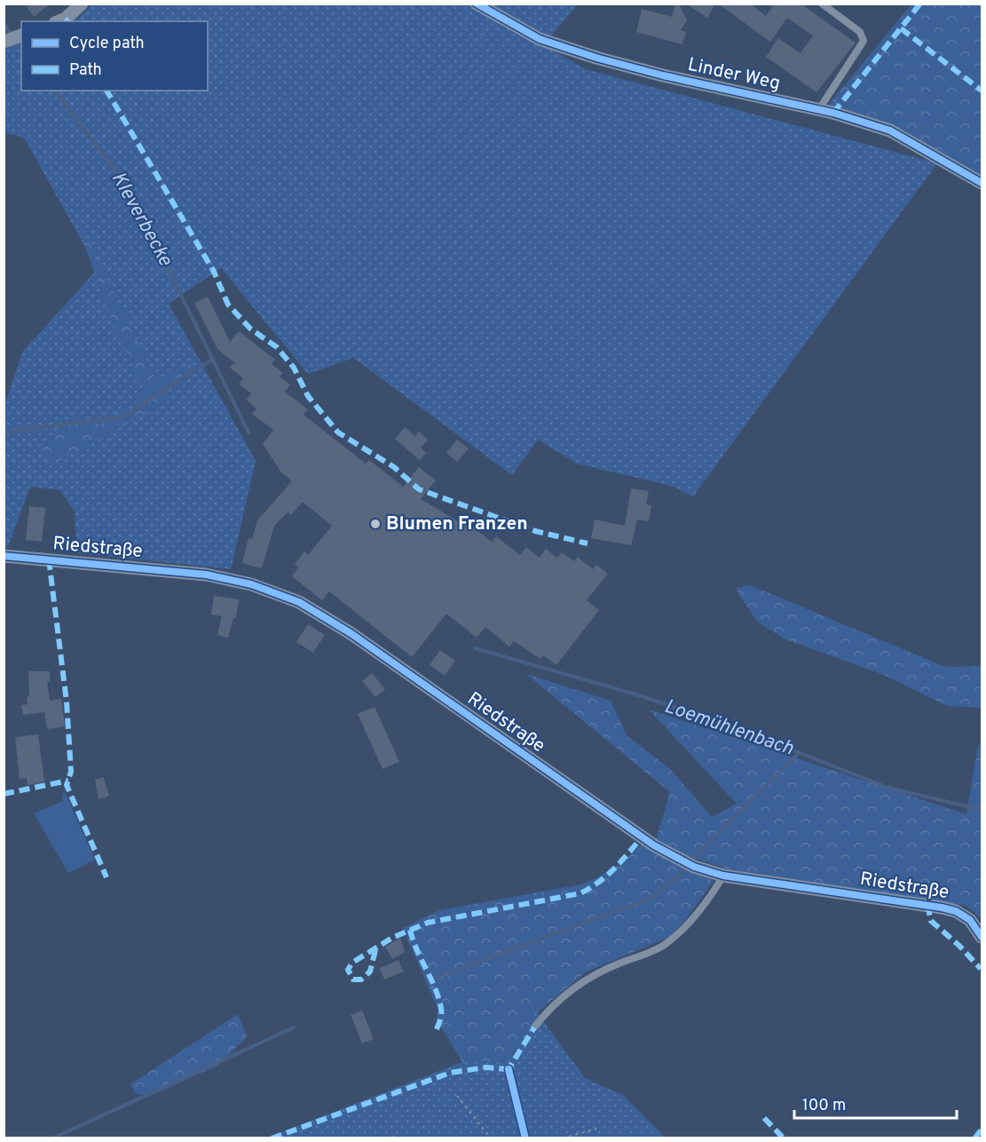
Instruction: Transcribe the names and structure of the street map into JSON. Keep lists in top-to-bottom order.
{
  "streets": {
    "street": ["Linder Weg", "Riedstraße"]
  },
  "water": ["Kleverbecke", "Loemühlenbach"],
  "places": ["Blumen Franzen"],
  "legend": ["Cycle path", "Path"],
  "scale_bar": "100 m"
}
